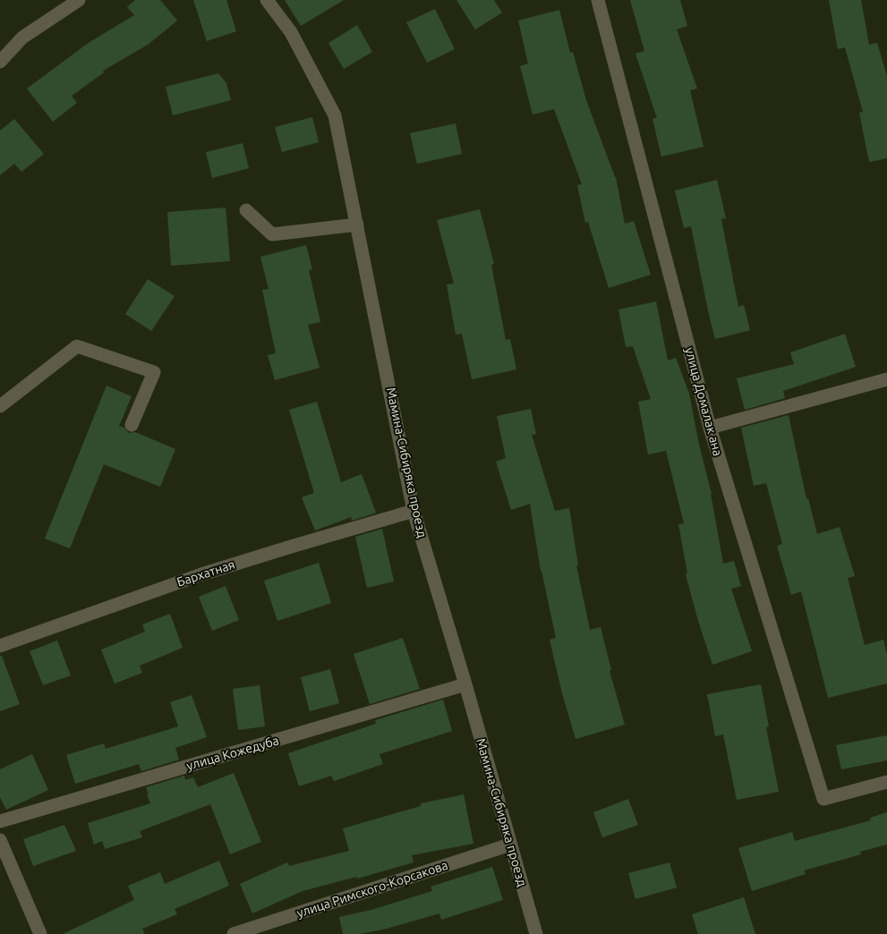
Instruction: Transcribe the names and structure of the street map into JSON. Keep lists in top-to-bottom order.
{
  "streets": {
    "street": [
      "улица Домалак ана",
      "Мамина-Сибиряка проезд",
      "Бархатная",
      "улица Кожедуба",
      "улица Римского-Корсакова"
    ]
  },
  "crossings": [
    ["Мамина-Сибиряка проезд", "Бархатная"],
    ["Мамина-Сибиряка проезд", "улица Кожедуба"],
    ["Мамина-Сибиряка проезд", "улица Римского-Корсакова"]
  ]
}
